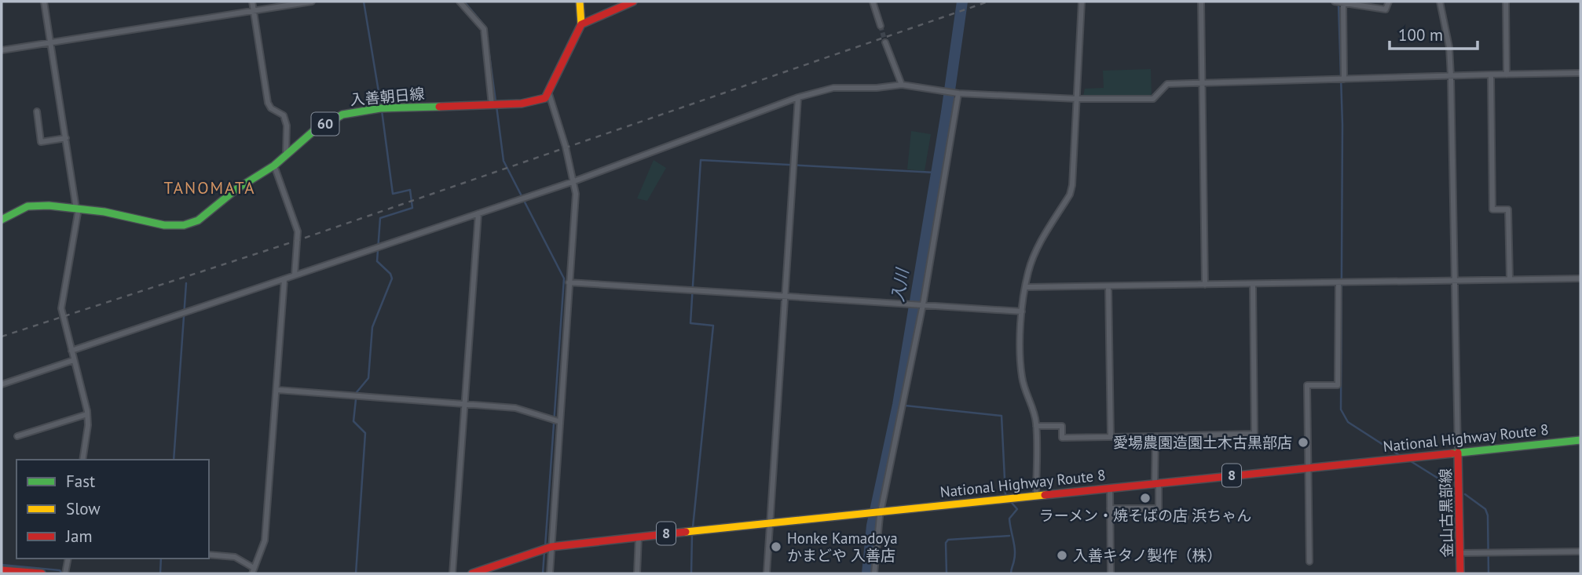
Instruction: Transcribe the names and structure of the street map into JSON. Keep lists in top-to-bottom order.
{
  "streets": {
    "main road": [
      "入善朝日線",
      "60",
      "National Highway Route 8",
      "8",
      "金山古黒部線"
    ]
  },
  "crossings": [
    ["National Highway Route 8", "金山古黒部線"]
  ],
  "districts": ["TANOMATA"],
  "water": ["入川"],
  "places": [
    "愛場農園造園土木古黒部店",
    "ラーメン・焼そばの店 浜ちゃん",
    "Honke Kamadoya かまどや 入善店",
    "入善キタノ製作（株）"
  ],
  "legend": ["Fast", "Slow", "Jam"],
  "scale_bar": "100 m"
}
